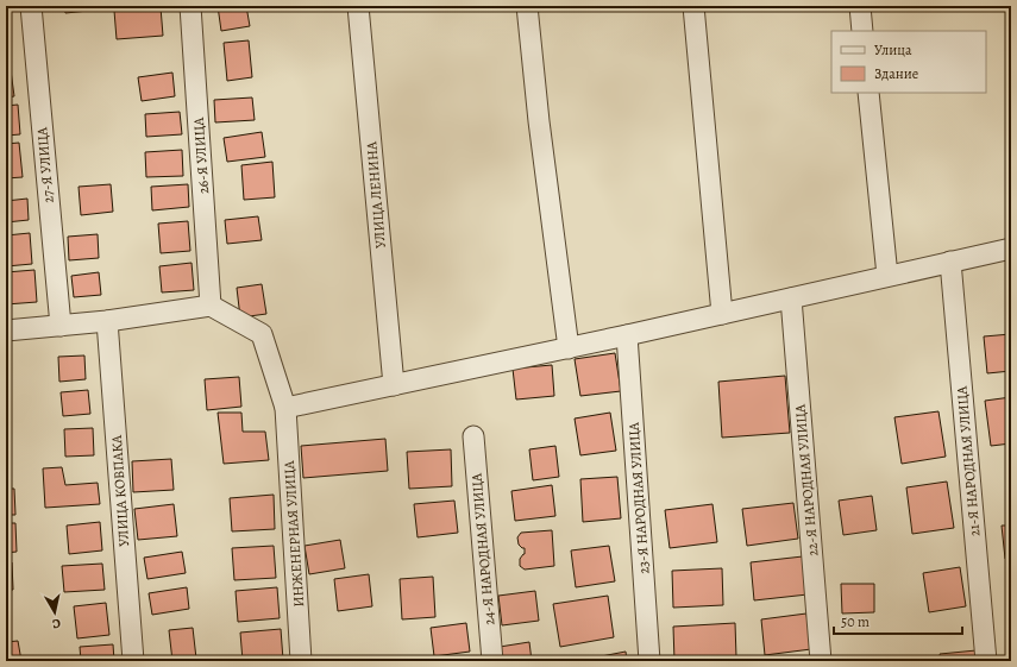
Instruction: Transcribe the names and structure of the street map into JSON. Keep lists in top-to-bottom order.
{
  "streets": {
    "street": [
      "26-Я УЛИЦА",
      "27-Я УЛИЦА",
      "УЛИЦА ЛЕНИНА",
      "21-Я НАРОДНАЯ УЛИЦА",
      "22-Я НАРОДНАЯ УЛИЦА",
      "УЛИЦА КОВПАКА",
      "23-Я НАРОДНАЯ УЛИЦА",
      "ИНЖЕНЕРНАЯ УЛИЦА",
      "24-Я НАРОДНАЯ УЛИЦА"
    ]
  },
  "crossings": [
    ["26-Я УЛИЦА", "ИНЖЕНЕРНАЯ УЛИЦА"]
  ],
  "legend": ["Улица", "Здание"],
  "scale_bar": "50 m",
  "north": "bottom"
}
